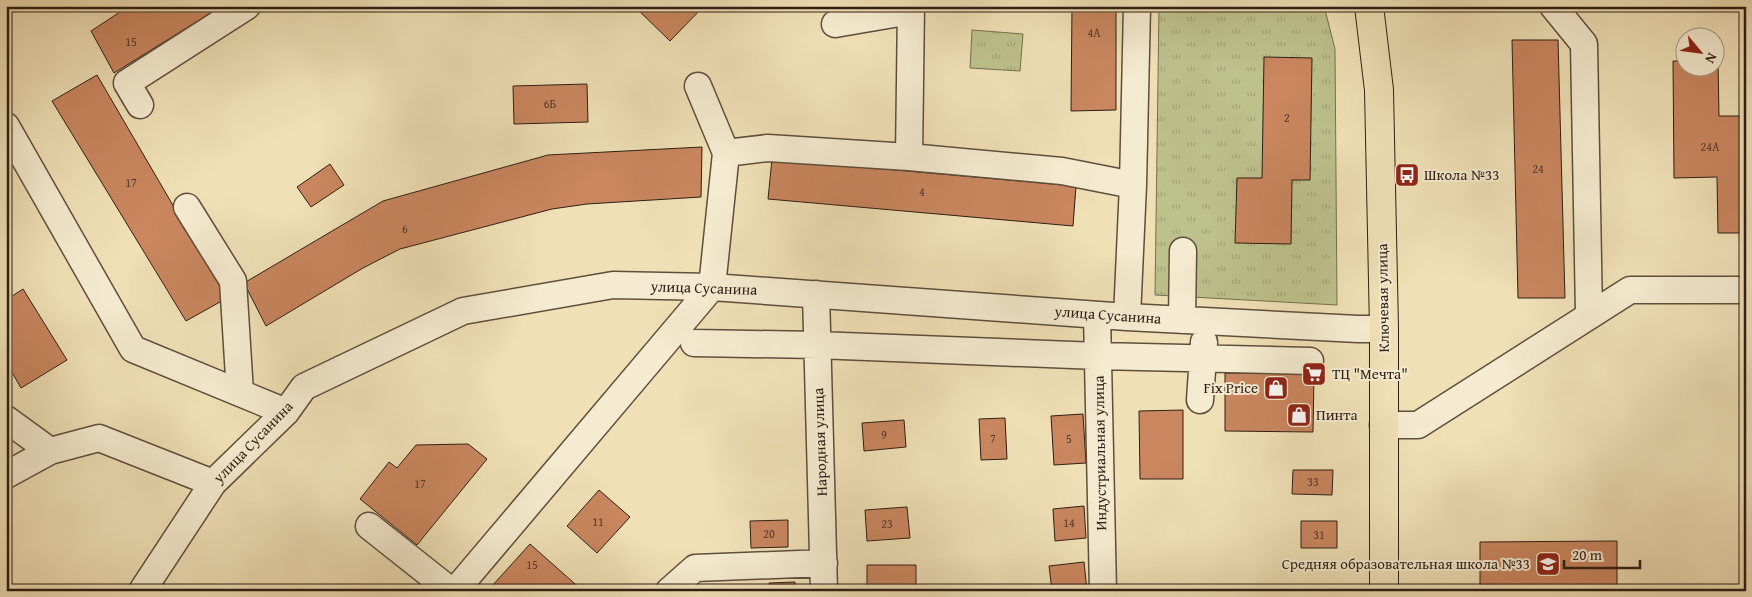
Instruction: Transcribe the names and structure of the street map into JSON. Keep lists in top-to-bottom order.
{
  "streets": {
    "main road": ["Ключевая улица"],
    "street": ["улица Сусанина", "Народная улица", "Индустриальная улица"]
  },
  "crossings": [
    ["улица Сусанина", "Ключевая улица"],
    ["улица Сусанина", "Народная улица"],
    ["улица Сусанина", "Индустриальная улица"]
  ],
  "places": {
    "bus stop": ["Школа №33"],
    "supermarket": ["ТЦ \"Мечта\""],
    "shop": ["Fix Price", "Пинта"],
    "school or university": ["Средняя образовательная школа №33"]
  },
  "house_numbers": [
    "4А",
    "15",
    "6Б",
    "2",
    "24А",
    "24",
    "17",
    "4",
    "6",
    "9",
    "7",
    "5",
    "33",
    "17",
    "11",
    "14",
    "23",
    "20",
    "31",
    "15"
  ],
  "scale_bar": "20 m",
  "north": "bottom right"
}
